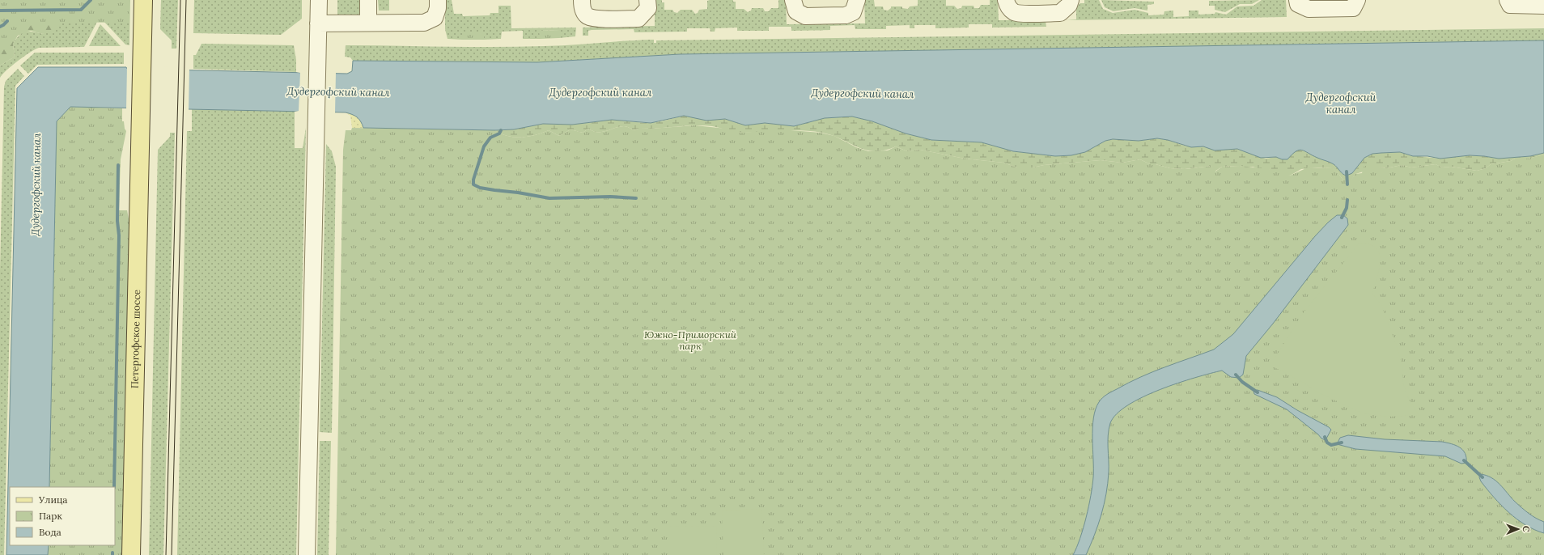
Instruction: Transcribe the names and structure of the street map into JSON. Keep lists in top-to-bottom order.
{
  "streets": {
    "main road": ["Петергофское шоссе"]
  },
  "water": ["Дудергофский канал"],
  "parks": ["Южно-Приморский парк"],
  "legend": ["Улица", "Парк", "Вода"],
  "north": "right"
}
